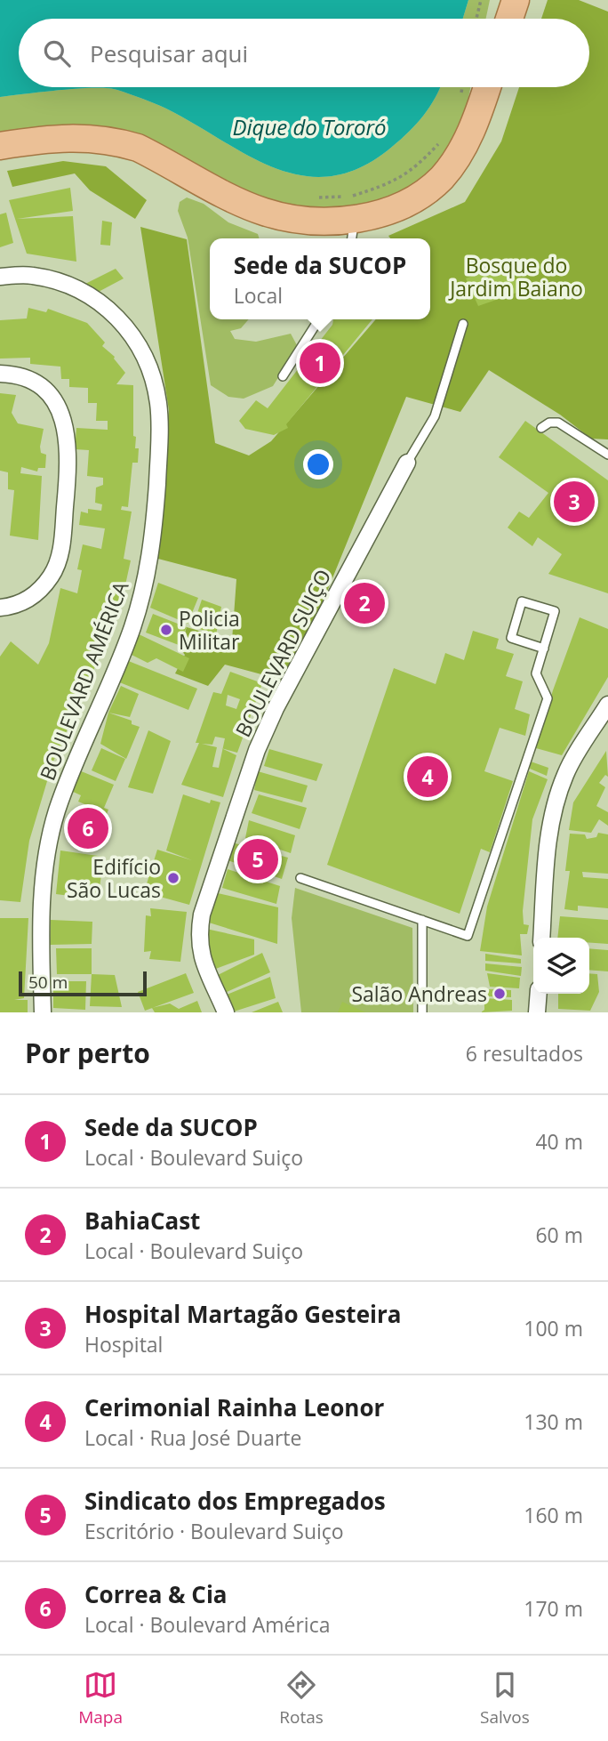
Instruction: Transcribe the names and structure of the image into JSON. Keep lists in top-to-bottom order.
{
  "streets": {
    "street": ["BOULEVARD SUIÇO", "BOULEVARD AMÉRICA"]
  },
  "water": ["Dique do Tororó"],
  "parks": ["Bosque do Jardim Baiano"],
  "places": ["Policia Militar", "Edifício São Lucas", "Salão Andreas"],
  "scale_bar": "50 m",
  "page": {
    "search": "Pesquisar aqui",
    "popup": ["Sede da SUCOP", "Local"],
    "pins": [
      "1",
      "3",
      "2",
      "4",
      "6",
      "5"
    ],
    "scale": "50 m",
    "heading": ["Por perto", "6 resultados"],
    "list": [
      {
        "mark": "1",
        "name": "Sede da SUCOP",
        "note": "Local · Boulevard Suiço",
        "value": "40 m"
      },
      {
        "mark": "2",
        "name": "BahiaCast",
        "note": "Local · Boulevard Suiço",
        "value": "60 m"
      },
      {
        "mark": "3",
        "name": "Hospital Martagão Gesteira",
        "note": "Hospital",
        "value": "100 m"
      },
      {
        "mark": "4",
        "name": "Cerimonial Rainha Leonor",
        "note": "Local · Rua José Duarte",
        "value": "130 m"
      },
      {
        "mark": "5",
        "name": "Sindicato dos Empregados",
        "note": "Escritório · Boulevard Suiço",
        "value": "160 m"
      },
      {
        "mark": "6",
        "name": "Correa & Cia",
        "note": "Local · Boulevard América",
        "value": "170 m"
      }
    ],
    "nav": ["Mapa", "Rotas", "Salvos"]
  }
}
